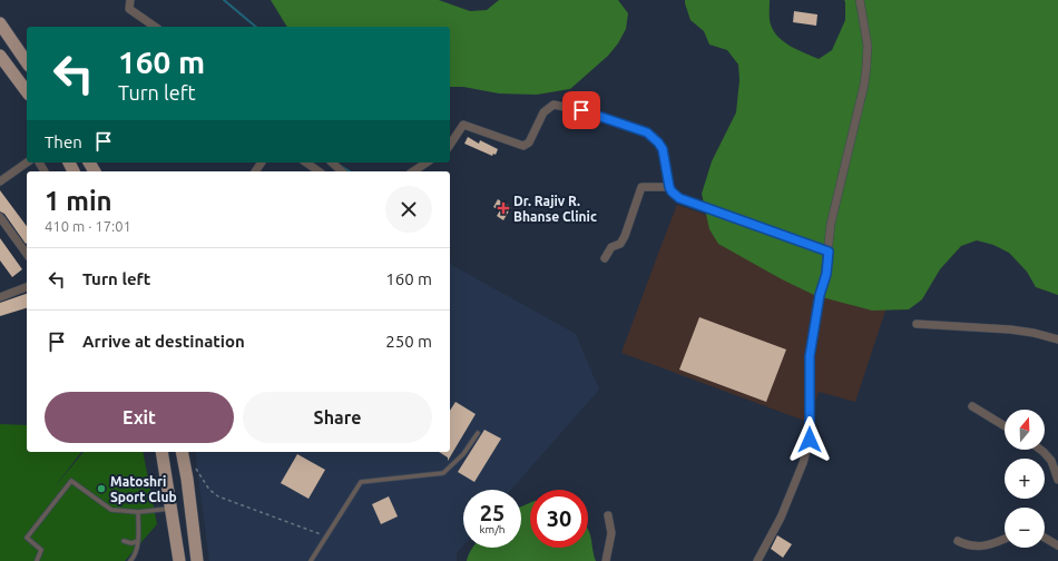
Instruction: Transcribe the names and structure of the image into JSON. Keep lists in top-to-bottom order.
{
  "places": {
    "health": ["Dr. Rajiv R. Bhanse Clinic"],
    "other": ["Matoshri Sport Club"]
  },
  "north": "top",
  "page": {
    "turn": ["160 m", "Turn left"],
    "then": "Then",
    "heading": ["1 min", "410 m · 17:01"],
    "list": [
      {
        "name": "Turn left",
        "value": "160 m"
      },
      {
        "name": "Arrive at destination",
        "value": "250 m"
      }
    ],
    "buttons": ["Exit", "Share"],
    "map_buttons": ["+", "−"],
    "speed": "25 km/h",
    "limit": "30"
  }
}
